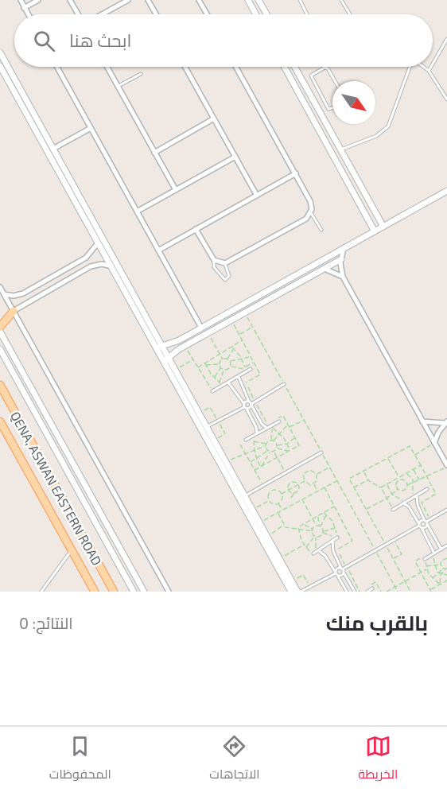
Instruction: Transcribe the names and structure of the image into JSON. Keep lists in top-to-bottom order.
{
  "streets": {
    "main road": ["QENA, ASWAN EASTERN ROAD"]
  },
  "north": "bottom right",
  "page": {
    "search": "ابحث هنا",
    "heading": ["بالقرب منك", "النتائج: 0"],
    "nav": ["الخريطة", "الاتجاهات", "المحفوظات"]
  }
}
